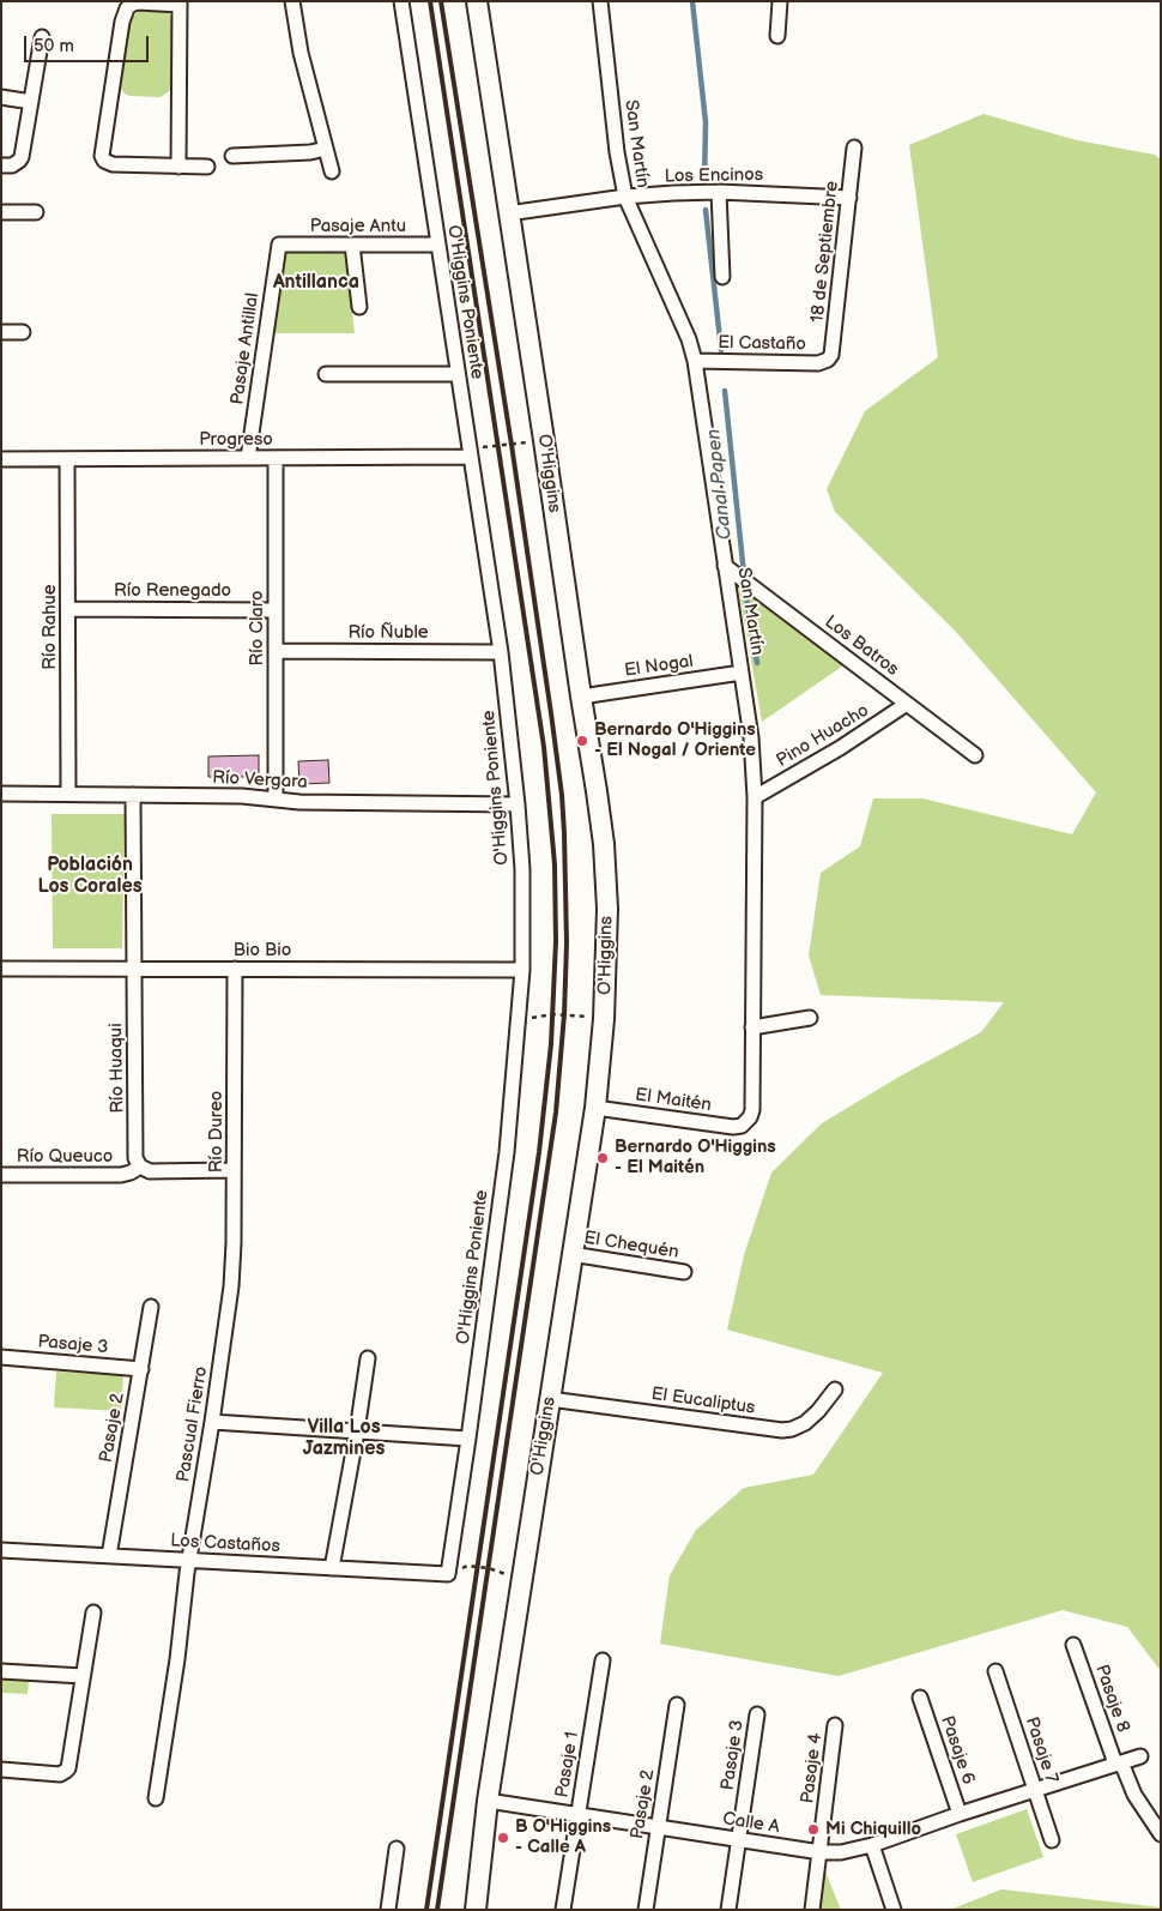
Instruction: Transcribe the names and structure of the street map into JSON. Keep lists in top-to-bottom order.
{
  "streets": {
    "street": [
      "San Martín",
      "Los Encinos",
      "Pasaje Antu",
      "18 de Septiembre",
      "O'Higgins Poniente",
      "El Castaño",
      "Pasaje Antillal",
      "Progreso",
      "O'Higgins",
      "Río Renegado",
      "Río Rahue",
      "Río Claro",
      "Río Ñuble",
      "Los Batros",
      "El Nogal",
      "Pino Huacho",
      "Río Vergara",
      "Bio Bio",
      "Río Huaqui",
      "El Maitén",
      "Río Dureo",
      "Río Queuco",
      "El Chequén",
      "Pasaje 3",
      "El Eucaliptus",
      "Pascual Fierro",
      "Pasaje 2",
      "Los Castaños",
      "Pasaje 8",
      "Pasaje 6",
      "Pasaje 7",
      "Pasaje 1",
      "Pasaje 4",
      "Calle A"
    ]
  },
  "crossings": [
    ["San Martín", "Los Encinos"],
    ["San Martín", "El Castaño"],
    ["San Martín", "Los Batros"],
    ["San Martín", "El Nogal"],
    ["San Martín", "Pino Huacho"],
    ["San Martín", "El Maitén"],
    ["Los Encinos", "18 de Septiembre"],
    ["Los Encinos", "O'Higgins"],
    ["Pasaje Antu", "O'Higgins Poniente"],
    ["Pasaje Antu", "Pasaje Antillal"],
    ["18 de Septiembre", "El Castaño"],
    ["O'Higgins Poniente", "Progreso"],
    ["O'Higgins Poniente", "Río Ñuble"],
    ["O'Higgins Poniente", "Río Vergara"],
    ["O'Higgins Poniente", "Bio Bio"],
    ["O'Higgins Poniente", "Los Castaños"],
    ["Pasaje Antillal", "Progreso"],
    ["Progreso", "Río Rahue"],
    ["Progreso", "Río Claro"],
    ["O'Higgins", "El Nogal"],
    ["O'Higgins", "El Maitén"],
    ["O'Higgins", "El Chequén"],
    ["O'Higgins", "El Eucaliptus"],
    ["O'Higgins", "Calle A"],
    ["Río Renegado", "Río Rahue"],
    ["Río Renegado", "Río Claro"],
    ["Río Rahue", "Río Vergara"],
    ["Río Claro", "Río Ñuble"],
    ["Río Claro", "Río Vergara"],
    ["Los Batros", "Pino Huacho"],
    ["Río Vergara", "Río Huaqui"],
    ["Bio Bio", "Río Huaqui"],
    ["Bio Bio", "Río Dureo"],
    ["Río Huaqui", "Río Queuco"],
    ["Río Dureo", "Río Queuco"],
    ["Río Dureo", "Pascual Fierro"],
    ["Pasaje 3", "Pasaje 2"],
    ["Pasaje 3", "Calle A"],
    ["Pascual Fierro", "Los Castaños"],
    ["Pasaje 2", "Los Castaños"],
    ["Pasaje 2", "Calle A"],
    ["Pasaje 8", "Calle A"],
    ["Pasaje 6", "Calle A"],
    ["Pasaje 7", "Calle A"],
    ["Pasaje 1", "Calle A"],
    ["Pasaje 4", "Calle A"]
  ],
  "districts": ["Antillanca", "Población Los Corales", "Villa Los Jazmines"],
  "water": ["Canal Papen"],
  "places": [
    "Bernardo O'Higgins - El Nogal / Oriente",
    "Bernardo O'Higgins - El Maitén",
    "Mi Chiquillo",
    "B O'Higgins - Calle A"
  ],
  "scale_bar": "50 m"
}
